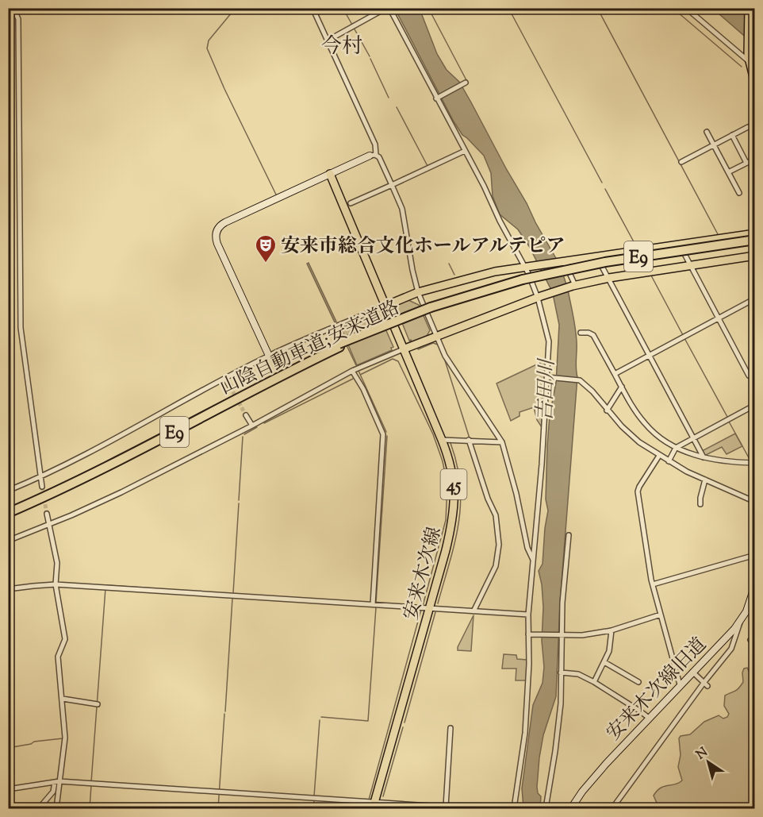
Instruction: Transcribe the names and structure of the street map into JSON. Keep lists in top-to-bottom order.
{
  "streets": {
    "highway": ["E9", "山陰自動車道;安来道路"],
    "main road": ["45", "安来木次線"],
    "street": ["安来木次線旧道"]
  },
  "districts": ["今村"],
  "water": ["吉田川"],
  "places": {
    "theatre": ["安来市総合文化ホールアルテピア"]
  },
  "north": "top left"
}
